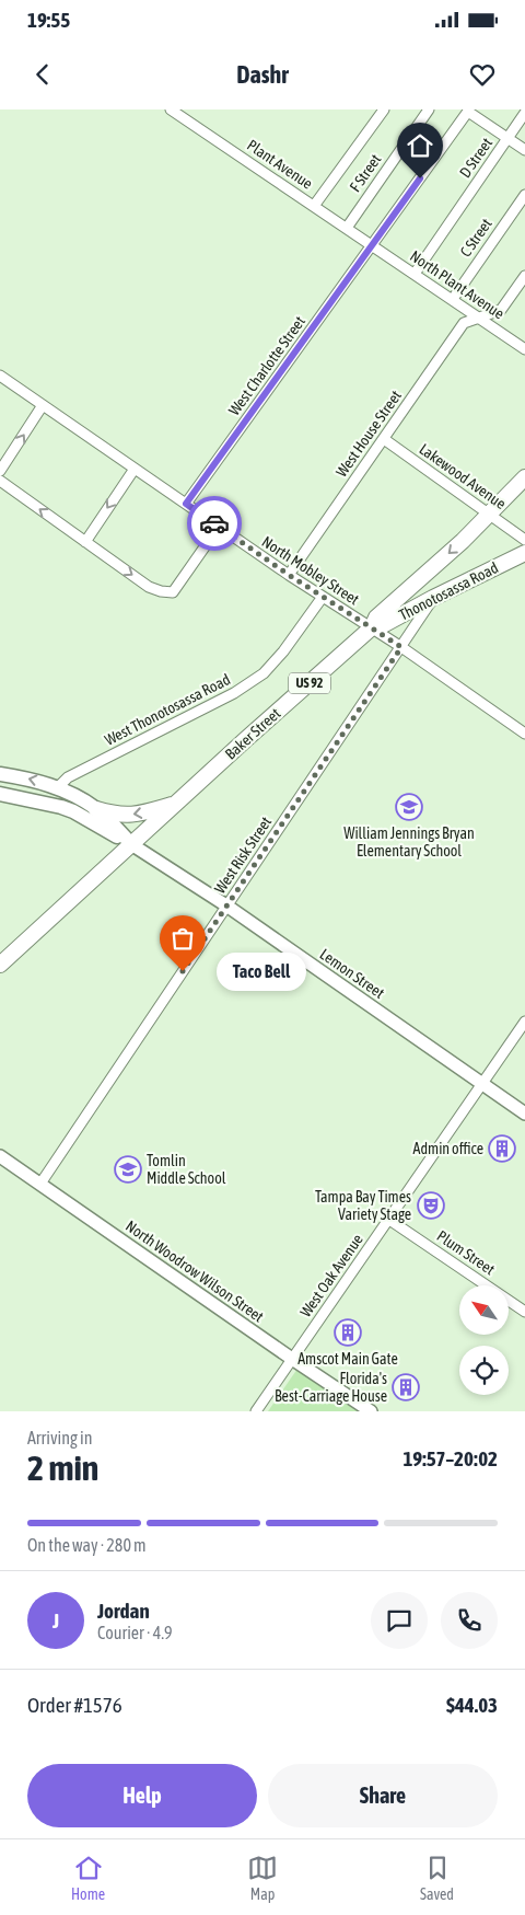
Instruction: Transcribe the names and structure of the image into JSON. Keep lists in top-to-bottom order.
{
  "streets": {
    "main road": ["Thonotosassa Road", "US 92", "Baker Street"],
    "street": [
      "D Street",
      "Plant Avenue",
      "F Street",
      "C Street",
      "North Plant Avenue",
      "West Charlotte Street",
      "West House Street",
      "Lakewood Avenue",
      "North Mobley Street",
      "West Thonotosassa Road",
      "West Risk Street",
      "Lemon Street",
      "Plum Street",
      "North Woodrow Wilson Street",
      "West Oak Avenue"
    ]
  },
  "crossings": [
    ["D Street", "North Plant Avenue"],
    ["Plant Avenue", "F Street"],
    ["Plant Avenue", "North Plant Avenue"],
    ["Plant Avenue", "West Charlotte Street"],
    ["C Street", "North Plant Avenue"],
    ["North Plant Avenue", "West Charlotte Street"],
    ["North Plant Avenue", "West House Street"],
    ["West Charlotte Street", "North Mobley Street"],
    ["West House Street", "Lakewood Avenue"],
    ["West House Street", "North Mobley Street"],
    ["Lakewood Avenue", "Baker Street"],
    ["North Mobley Street", "Thonotosassa Road"],
    ["North Mobley Street", "West Thonotosassa Road"],
    ["North Mobley Street", "Baker Street"],
    ["North Mobley Street", "West Risk Street"],
    ["Thonotosassa Road", "Baker Street"],
    ["Thonotosassa Road", "West Risk Street"],
    ["Baker Street", "Lemon Street"],
    ["West Risk Street", "Lemon Street"],
    ["West Risk Street", "North Woodrow Wilson Street"],
    ["Lemon Street", "West Oak Avenue"],
    ["Plum Street", "West Oak Avenue"],
    ["North Woodrow Wilson Street", "West Oak Avenue"]
  ],
  "places": {
    "school or university": ["William Jennings Bryan Elementary School", "Tomlin Middle School"],
    "other": ["Taco Bell"],
    "building": ["Admin office", "Amscot Main Gate", "Florida's Best-Carriage House"],
    "theatre": ["Tampa Bay Times Variety Stage"]
  },
  "north": "top left",
  "page": {
    "status": "19:55",
    "header": "Dashr",
    "bubble": "Taco Bell",
    "heading": ["2 min", "Arriving in", "19:57–20:02"],
    "panel": [
      "Jordan",
      "Courier · 4.9",
      "Order #1576",
      "$44.03"
    ],
    "bar": "On the way · 280 m",
    "round": "J",
    "buttons": ["Help", "Share"],
    "tabs": ["Home", "Map", "Saved"]
  }
}
